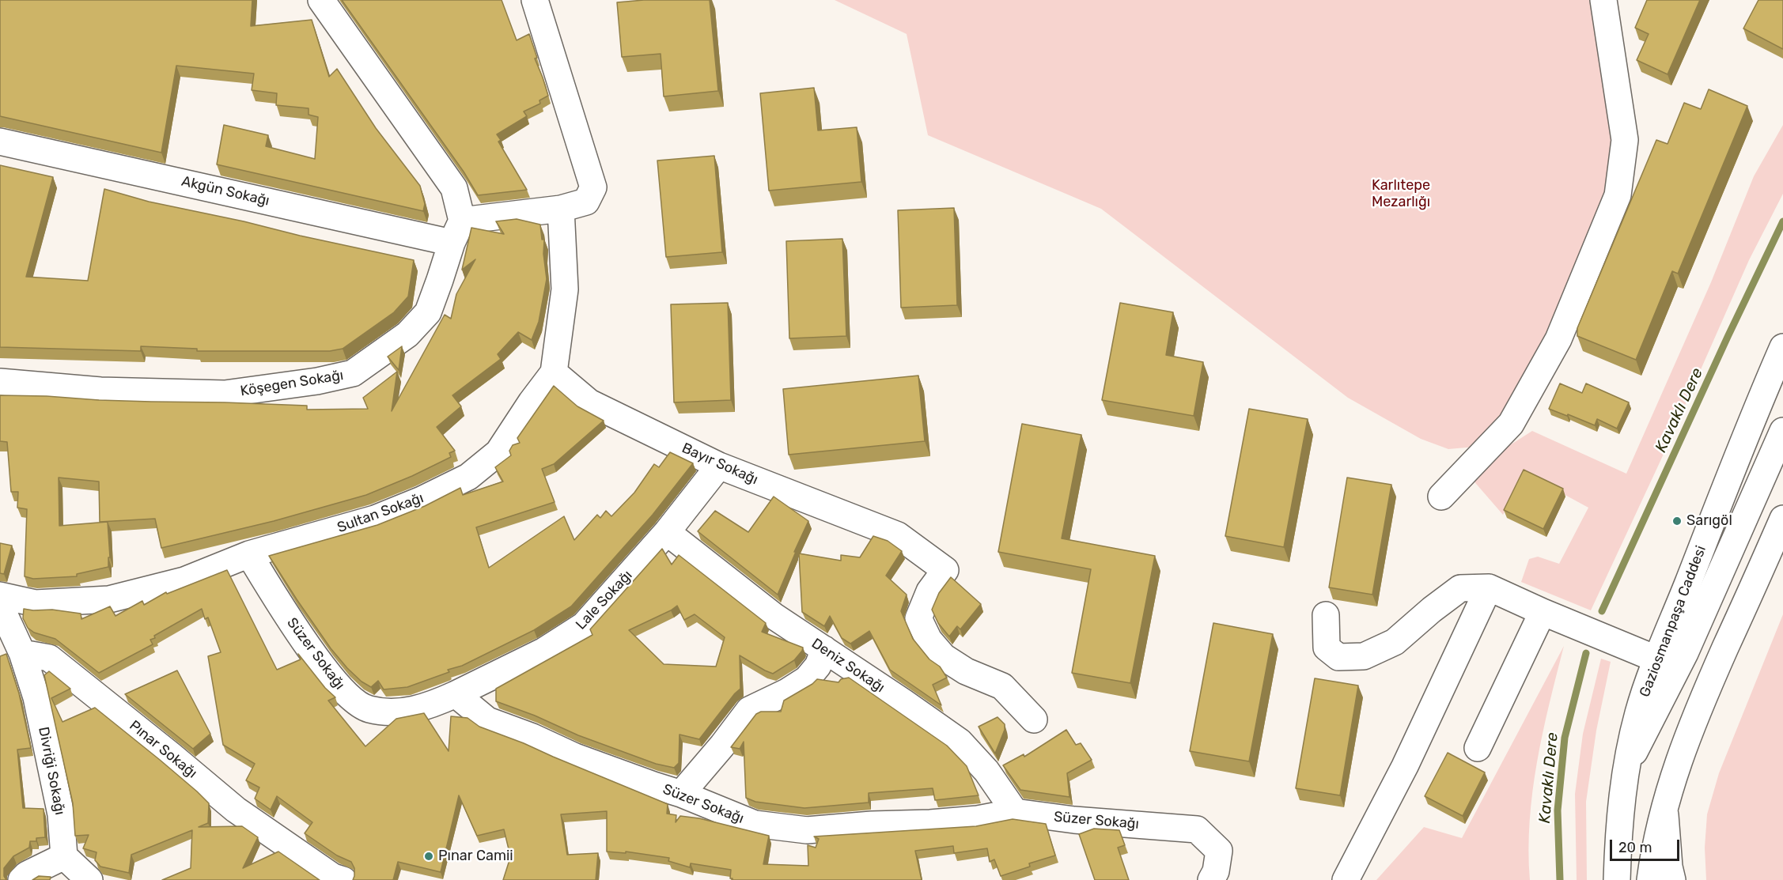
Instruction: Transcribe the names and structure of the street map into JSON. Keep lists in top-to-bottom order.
{
  "streets": {
    "street": [
      "Akgün Sokağı",
      "Köşegen Sokağı",
      "Bayır Sokağı",
      "Sultan Sokağı",
      "Lale Sokağı",
      "Gaziosmanpaşa Caddesi",
      "Süzer Sokağı",
      "Deniz Sokağı",
      "Pınar Sokağı",
      "Divriği Sokağı"
    ]
  },
  "crossings": [
    ["Akgün Sokağı", "Köşegen Sokağı"],
    ["Akgün Sokağı", "Sultan Sokağı"],
    ["Bayır Sokağı", "Sultan Sokağı"],
    ["Bayır Sokağı", "Lale Sokağı"],
    ["Sultan Sokağı", "Süzer Sokağı"],
    ["Lale Sokağı", "Süzer Sokağı"],
    ["Lale Sokağı", "Deniz Sokağı"],
    ["Süzer Sokağı", "Deniz Sokağı"],
    ["Pınar Sokağı", "Divriği Sokağı"]
  ],
  "water": ["Kavaklı Dere"],
  "parks": ["Karlıtepe Mezarlığı"],
  "places": ["Sarıgöl", "Pınar Camii"],
  "scale_bar": "20 m"
}
